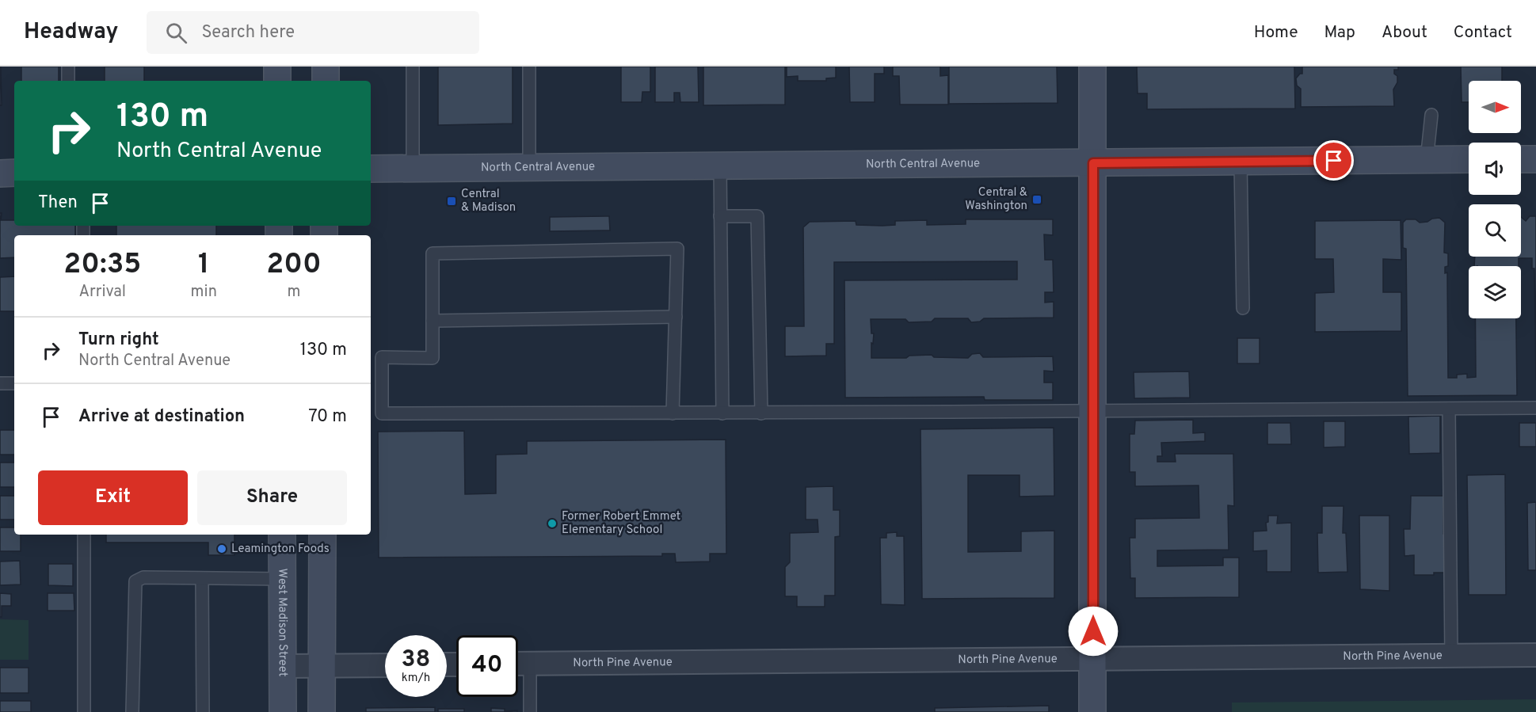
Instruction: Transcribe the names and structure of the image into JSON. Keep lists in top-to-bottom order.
{
  "streets": {
    "street": ["North Central Avenue", "West Madison Street", "North Pine Avenue"]
  },
  "places": {
    "transit": ["Central & Washington", "Central & Madison"],
    "other": ["Former Robert Emmet Elementary School", "Leamington Foods"]
  },
  "north": "right",
  "page": {
    "header": "Headway",
    "search": "Search here",
    "nav": [
      "Home",
      "Map",
      "About",
      "Contact"
    ],
    "turn": ["130 m", "North Central Avenue"],
    "then": "Then",
    "eta": [
      "20:35",
      "Arrival",
      "1",
      "min",
      "200",
      "m"
    ],
    "list": [
      {
        "name": "Turn right",
        "note": "North Central Avenue",
        "value": "130 m"
      },
      {
        "name": "Arrive at destination",
        "value": "70 m"
      }
    ],
    "buttons": ["Exit", "Share"],
    "speed": "38 km/h",
    "limit": "40"
  }
}
